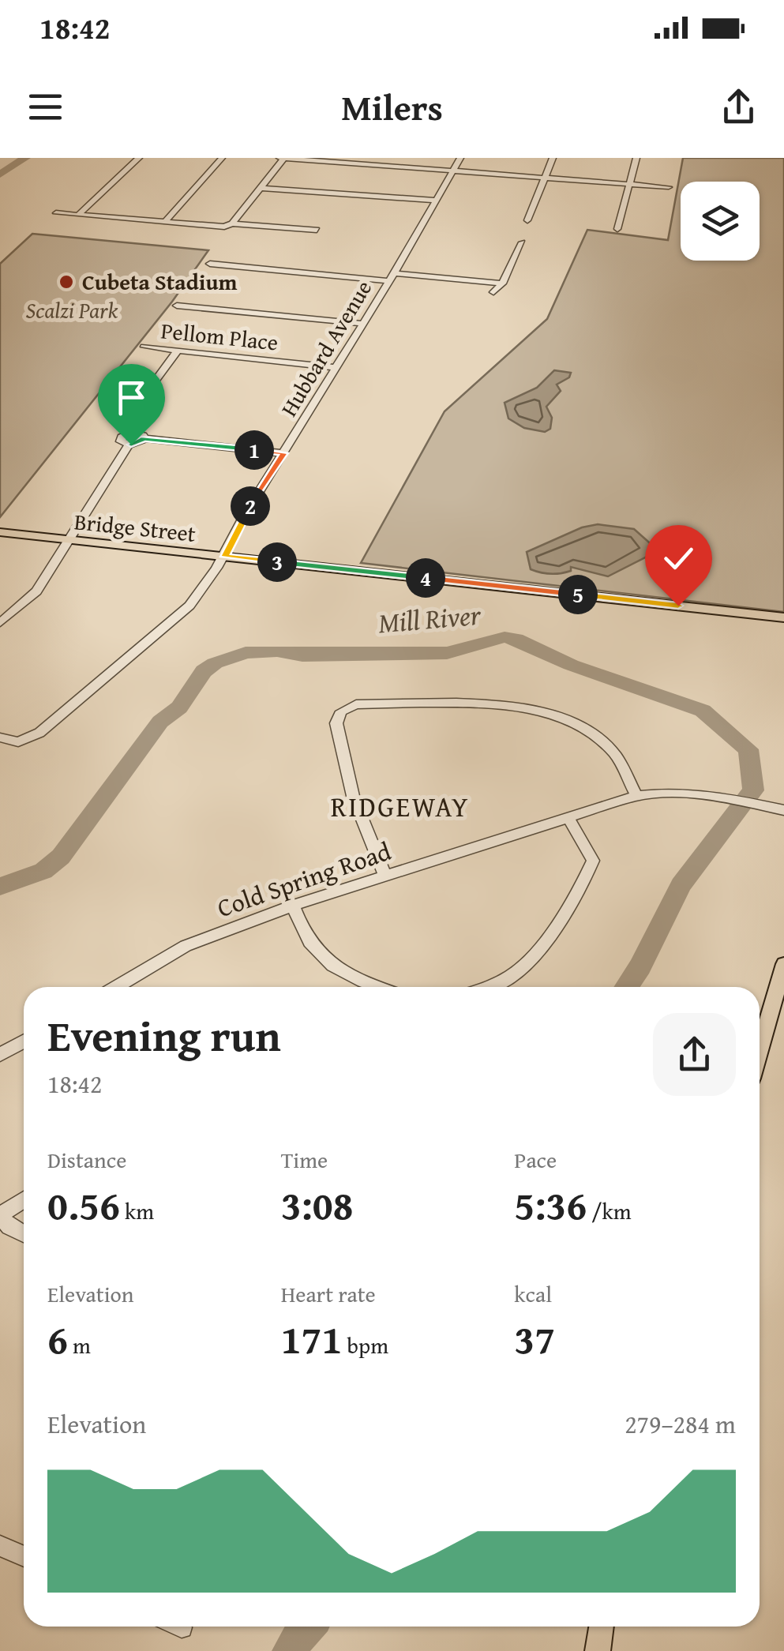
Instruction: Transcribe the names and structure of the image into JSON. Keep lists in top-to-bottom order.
{
  "streets": {
    "main road": ["Bridge Street"],
    "street": ["Pellom Place", "Hubbard Avenue", "Cold Spring Road"]
  },
  "crossings": [
    ["Pellom Place", "Hubbard Avenue"],
    ["Hubbard Avenue", "Bridge Street"]
  ],
  "districts": ["RIDGEWAY"],
  "water": ["Mill River"],
  "parks": ["Scalzi Park"],
  "places": ["Cubeta Stadium"],
  "page": {
    "status": "18:42",
    "header": "Milers",
    "pins": [
      "1",
      "2",
      "3",
      "4",
      "5"
    ],
    "heading": ["Evening run", "18:42"],
    "stats": [
      ["Distance", "0.56 km"],
      ["Time", "3:08"],
      ["Pace", "5:36 /km"],
      ["Elevation", "6 m"],
      ["Heart rate", "171 bpm"],
      ["kcal", "37"]
    ],
    "chart": ["Elevation", "279–284 m"]
  }
}
